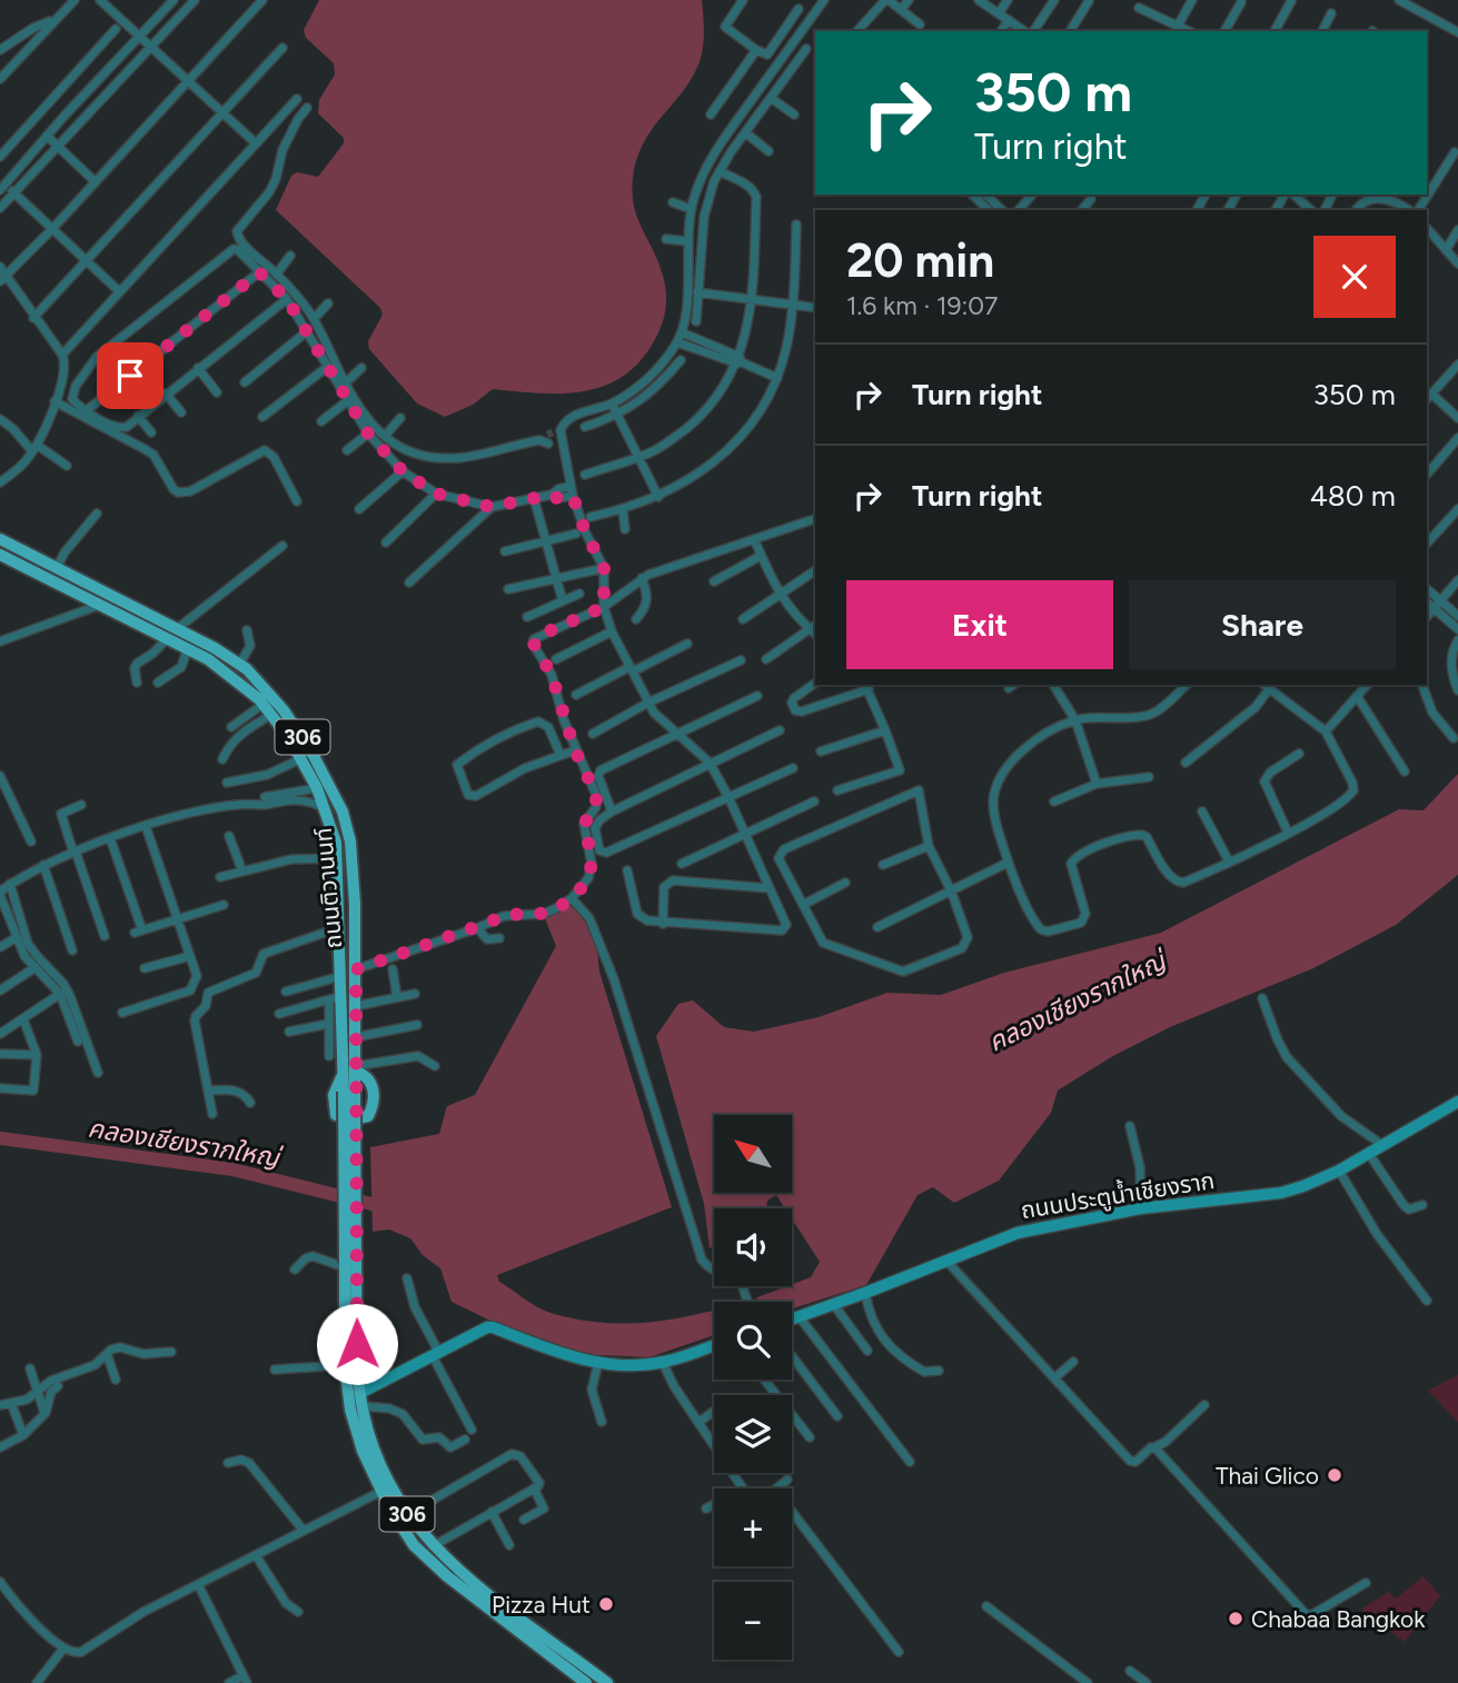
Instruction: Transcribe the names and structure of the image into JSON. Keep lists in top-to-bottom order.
{
  "streets": {
    "main road": ["306", "ถนนติวานนท์"],
    "street": ["ถนนประตูน้ำเชียงราก"]
  },
  "water": ["คลองเชียงรากใหญ่"],
  "places": ["Thai Glico", "Pizza Hut", "Chabaa Bangkok"],
  "north": "top left",
  "page": {
    "turn": ["350 m", "Turn right"],
    "heading": ["20 min", "1.6 km · 19:07"],
    "list": [
      {
        "name": "Turn right",
        "value": "350 m"
      },
      {
        "name": "Turn right",
        "value": "480 m"
      }
    ],
    "buttons": ["Exit", "Share"],
    "map_buttons": ["+", "−"]
  }
}
